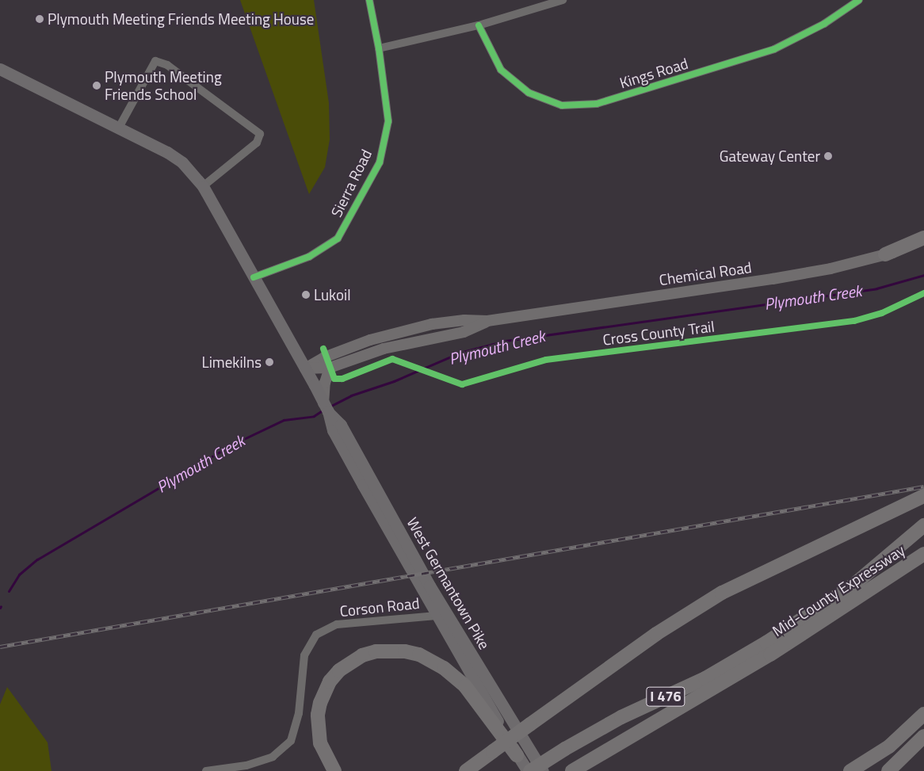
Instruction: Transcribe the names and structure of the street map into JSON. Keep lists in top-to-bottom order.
{
  "streets": {
    "highway": ["Mid-County Expressway", "I 476"],
    "main road": ["Chemical Road", "West Germantown Pike"],
    "street": ["Kings Road", "Sierra Road", "Corson Road"],
    "cycle path": ["Cross County Trail"]
  },
  "crossings": [
    ["Sierra Road", "West Germantown Pike"],
    ["Chemical Road", "West Germantown Pike"],
    ["West Germantown Pike", "Corson Road"],
    ["West Germantown Pike", "I 476"],
    ["Mid-County Expressway", "I 476"]
  ],
  "water": ["Plymouth Creek"],
  "places": [
    "Plymouth Meeting Friends Meeting House",
    "Plymouth Meeting Friends School",
    "Gateway Center",
    "Lukoil",
    "Limekilns"
  ]
}
